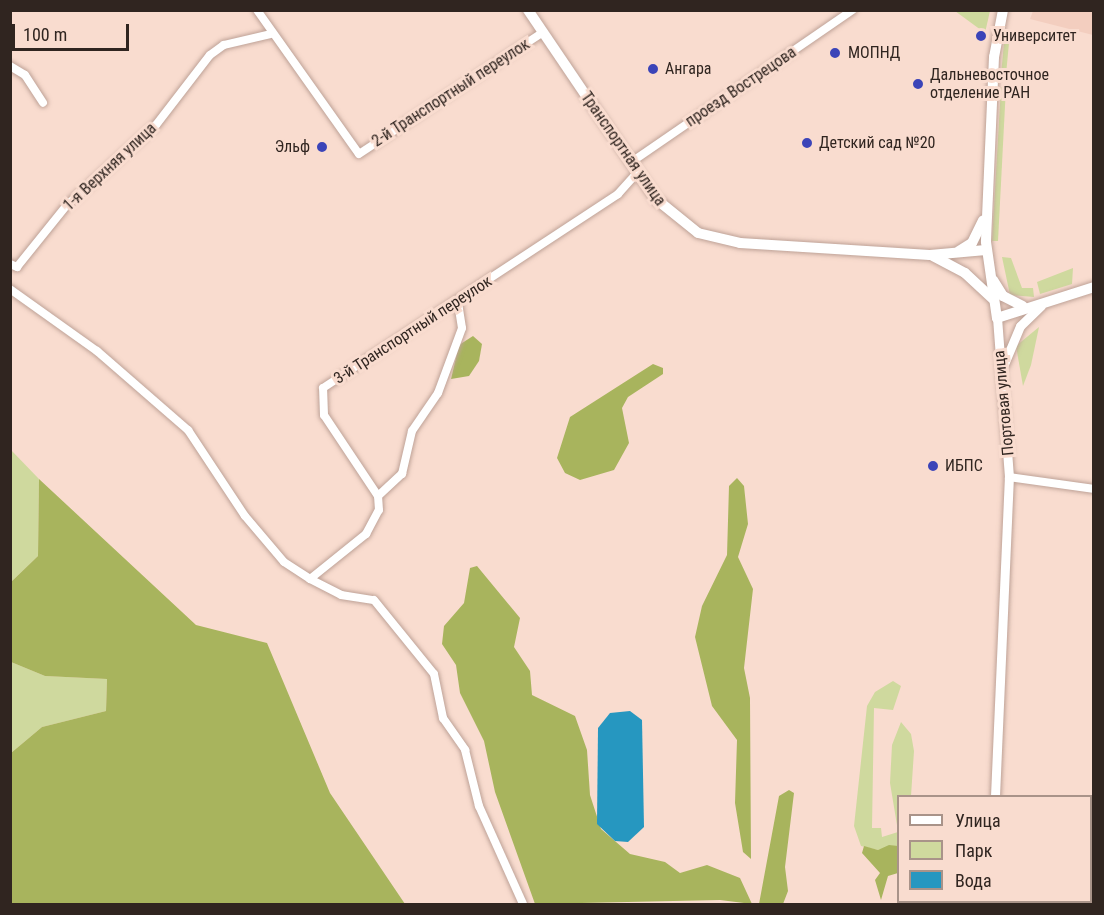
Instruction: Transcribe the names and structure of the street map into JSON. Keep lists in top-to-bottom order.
{
  "streets": {
    "main road": ["Транспортная улица", "Портовая улица"],
    "street": [
      "проезд Вострецова",
      "2-й Транспортный переулок",
      "1-я Верхняя улица",
      "3-й Транспортный переулок"
    ]
  },
  "crossings": [
    ["проезд Вострецова", "Транспортная улица"],
    ["2-й Транспортный переулок", "Транспортная улица"],
    ["2-й Транспортный переулок", "1-я Верхняя улица"],
    ["Транспортная улица", "3-й Транспортный переулок"],
    ["Транспортная улица", "Портовая улица"]
  ],
  "places": [
    "Университет",
    "МОПНД",
    "Ангара",
    "Дальневосточное отделение РАН",
    "Детский сад №20",
    "Эльф",
    "ИБПС"
  ],
  "legend": ["Улица", "Парк", "Вода"],
  "scale_bar": "100 m"
}
